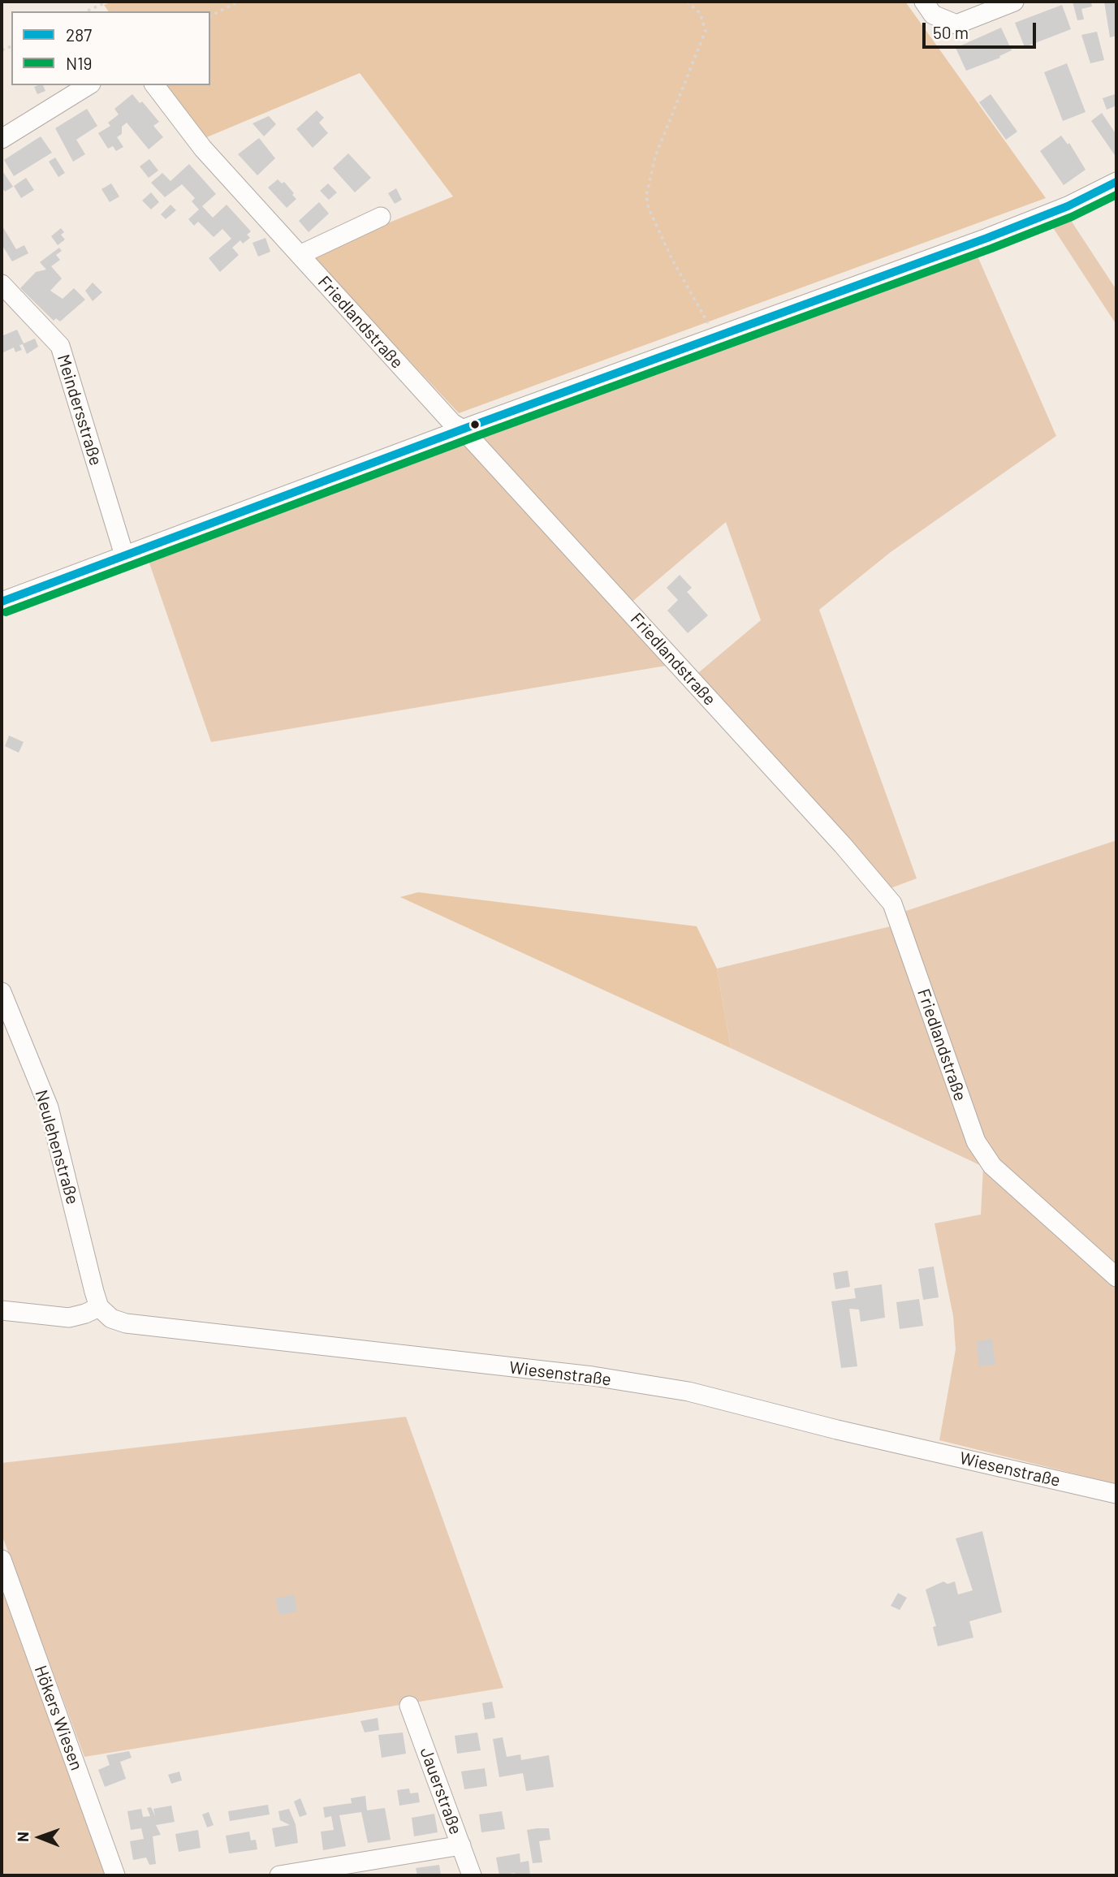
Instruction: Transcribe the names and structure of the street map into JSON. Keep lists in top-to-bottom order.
{
  "streets": {
    "street": [
      "Friedlandstraße",
      "Meindersstraße",
      "Neulehenstraße",
      "Wiesenstraße",
      "Hökers Wiesen",
      "Jauerstraße"
    ]
  },
  "crossings": [
    ["Neulehenstraße", "Wiesenstraße"]
  ],
  "lines": ["transit line 287", "transit line N19"],
  "legend": ["287", "N19"],
  "scale_bar": "50 m",
  "north": "left"
}
